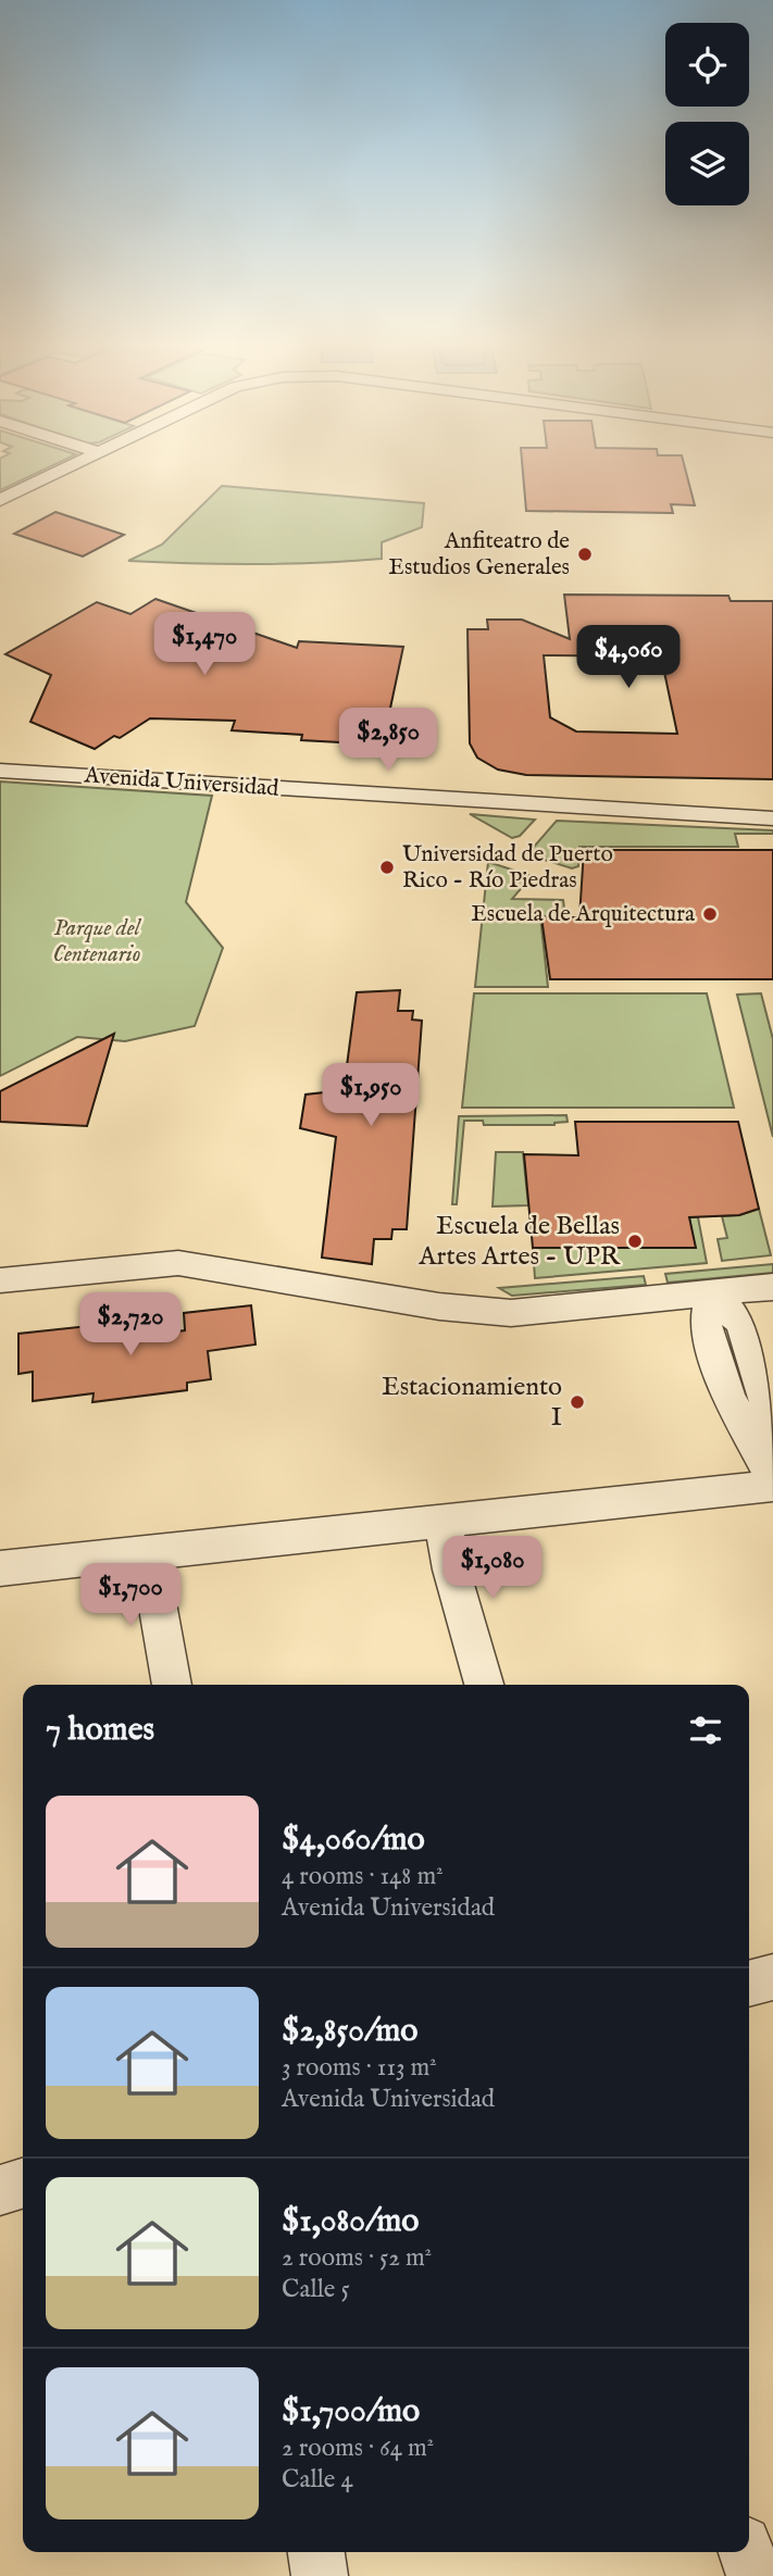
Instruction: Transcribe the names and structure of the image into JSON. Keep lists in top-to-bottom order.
{
  "streets": {
    "street": ["Avenida Universidad"]
  },
  "parks": ["Parque del Centenario"],
  "places": [
    "Anfiteatro de Estudios Generales",
    "Universidad de Puerto Rico - Río Piedras",
    "Escuela de Arquitectura",
    "Escuela de Bellas Artes Artes - UPR",
    "Estacionamiento I"
  ],
  "page": {
    "price": [
      "$1,470",
      "$4,060",
      "$2,850",
      "$1,950",
      "$2,720",
      "$1,080",
      "$1,700"
    ],
    "heading": "7 homes",
    "list": [
      {
        "name": "$4,060/mo",
        "note": "4 rooms · 148 m² · Avenida Universidad"
      },
      {
        "name": "$2,850/mo",
        "note": "3 rooms · 113 m² · Avenida Universidad"
      },
      {
        "name": "$1,080/mo",
        "note": "2 rooms · 52 m² · Calle 5"
      },
      {
        "name": "$1,700/mo",
        "note": "2 rooms · 64 m² · Calle 4"
      }
    ]
  }
}
